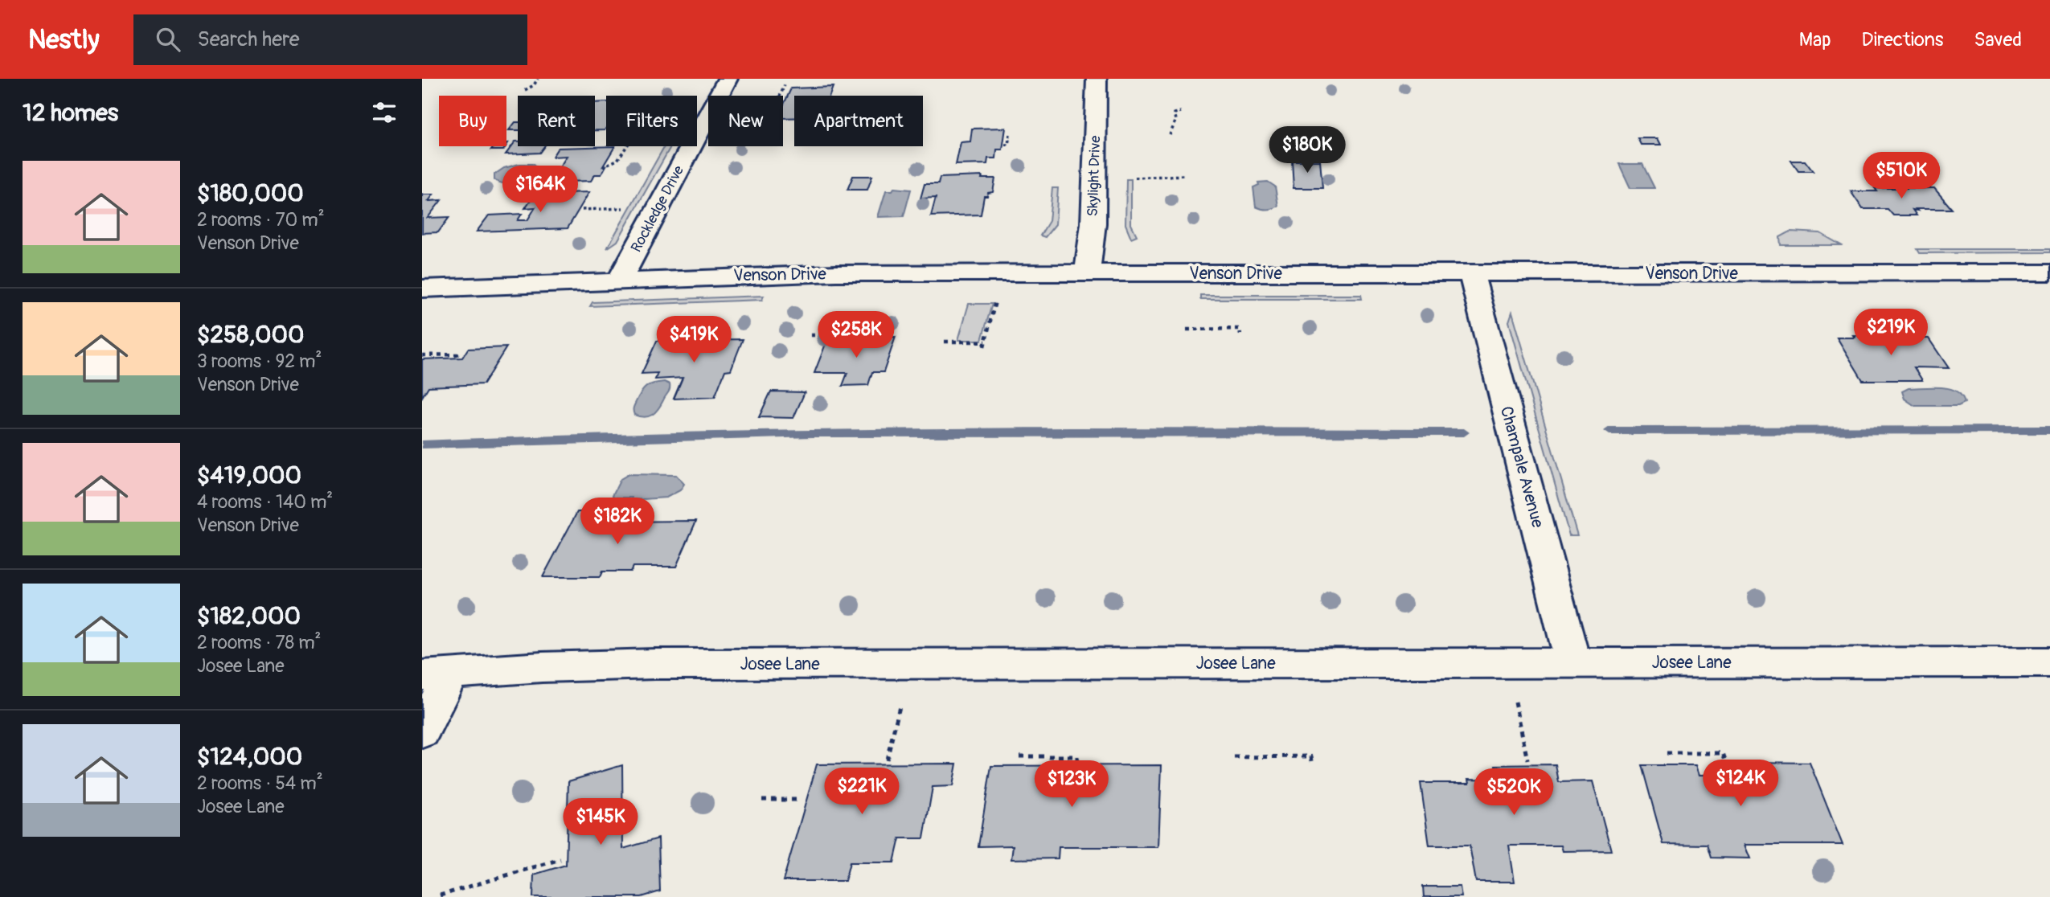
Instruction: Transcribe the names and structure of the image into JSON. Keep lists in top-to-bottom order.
{
  "streets": {
    "street": [
      "Skylight Drive",
      "Rockledge Drive",
      "Venson Drive",
      "Champale Avenue",
      "Josee Lane"
    ]
  },
  "crossings": [
    ["Skylight Drive", "Venson Drive"],
    ["Rockledge Drive", "Venson Drive"],
    ["Venson Drive", "Champale Avenue"],
    ["Champale Avenue", "Josee Lane"]
  ],
  "page": {
    "header": "Nestly",
    "search": "Search here",
    "nav": ["Map", "Directions", "Saved"],
    "heading": "12 homes",
    "chip": [
      "Buy",
      "Rent",
      "Filters",
      "New",
      "Apartment"
    ],
    "price": [
      "$180K",
      "$510K",
      "$164K",
      "$219K",
      "$258K",
      "$419K",
      "$182K",
      "$124K",
      "$123K",
      "$221K",
      "$520K",
      "$145K"
    ],
    "list": [
      {
        "name": "$180,000",
        "note": "2 rooms · 70 m² · Venson Drive"
      },
      {
        "name": "$258,000",
        "note": "3 rooms · 92 m² · Venson Drive"
      },
      {
        "name": "$419,000",
        "note": "4 rooms · 140 m² · Venson Drive"
      },
      {
        "name": "$182,000",
        "note": "2 rooms · 78 m² · Josee Lane"
      },
      {
        "name": "$124,000",
        "note": "2 rooms · 54 m² · Josee Lane"
      }
    ]
  }
}
